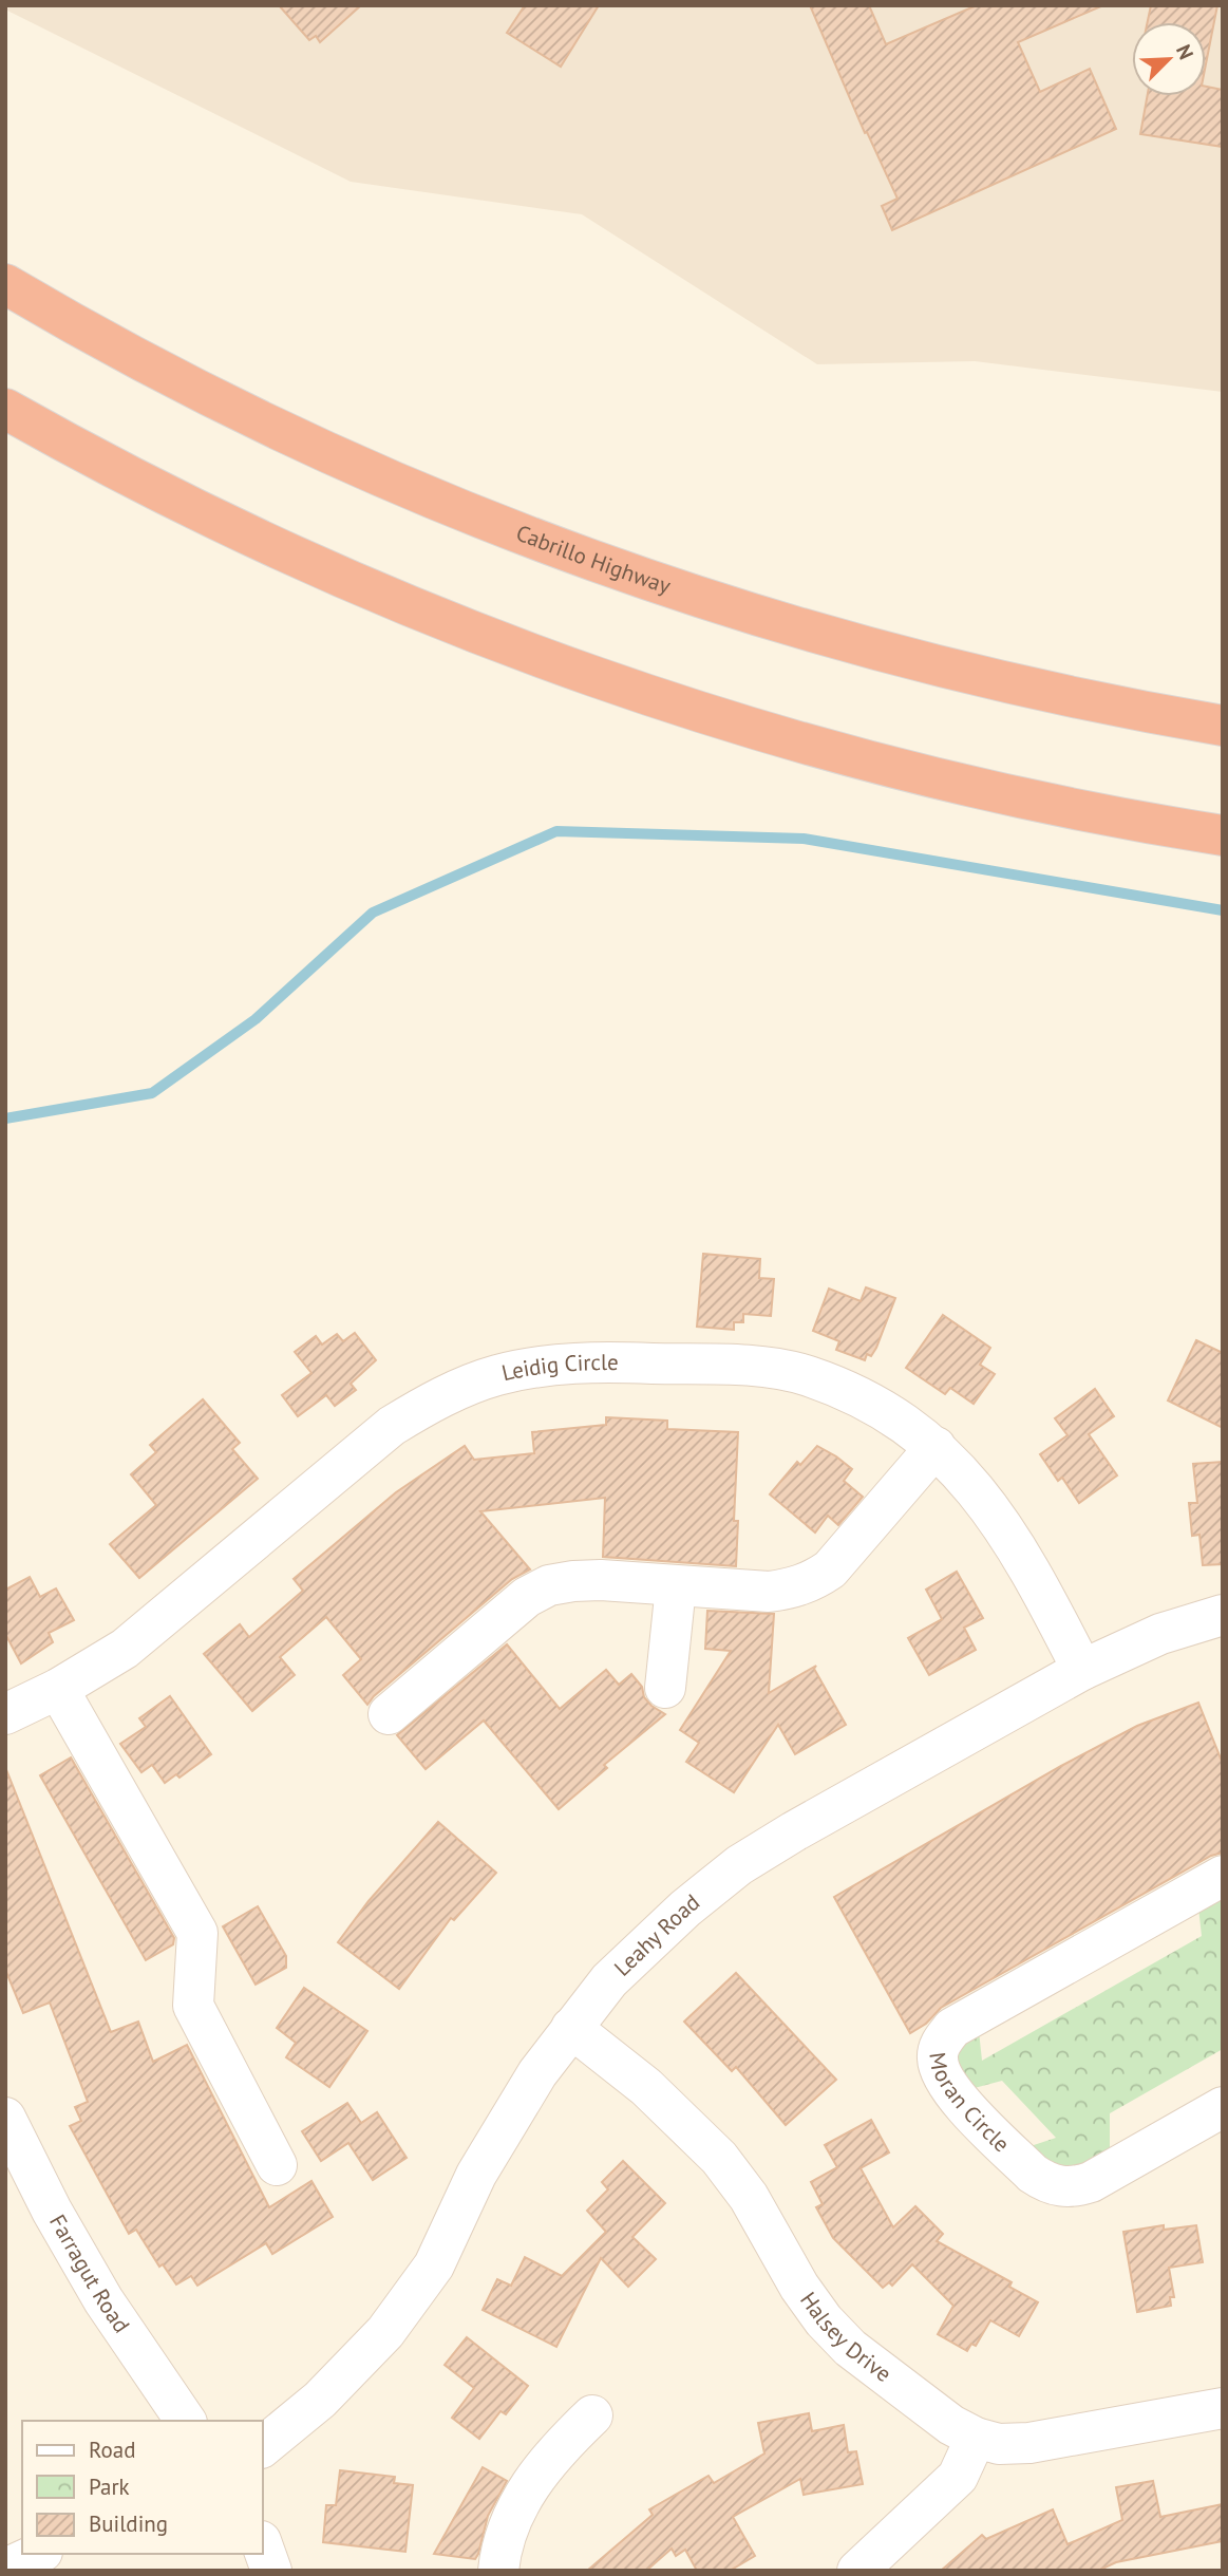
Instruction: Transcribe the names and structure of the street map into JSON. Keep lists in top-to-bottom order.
{
  "streets": {
    "highway": ["Cabrillo Highway"],
    "street": [
      "Leidig Circle",
      "Leahy Road",
      "Moran Circle",
      "Farragut Road",
      "Halsey Drive"
    ]
  },
  "crossings": [
    ["Leidig Circle", "Leahy Road"],
    ["Leahy Road", "Halsey Drive"]
  ],
  "legend": ["Road", "Park", "Building"],
  "north": "top right"
}
